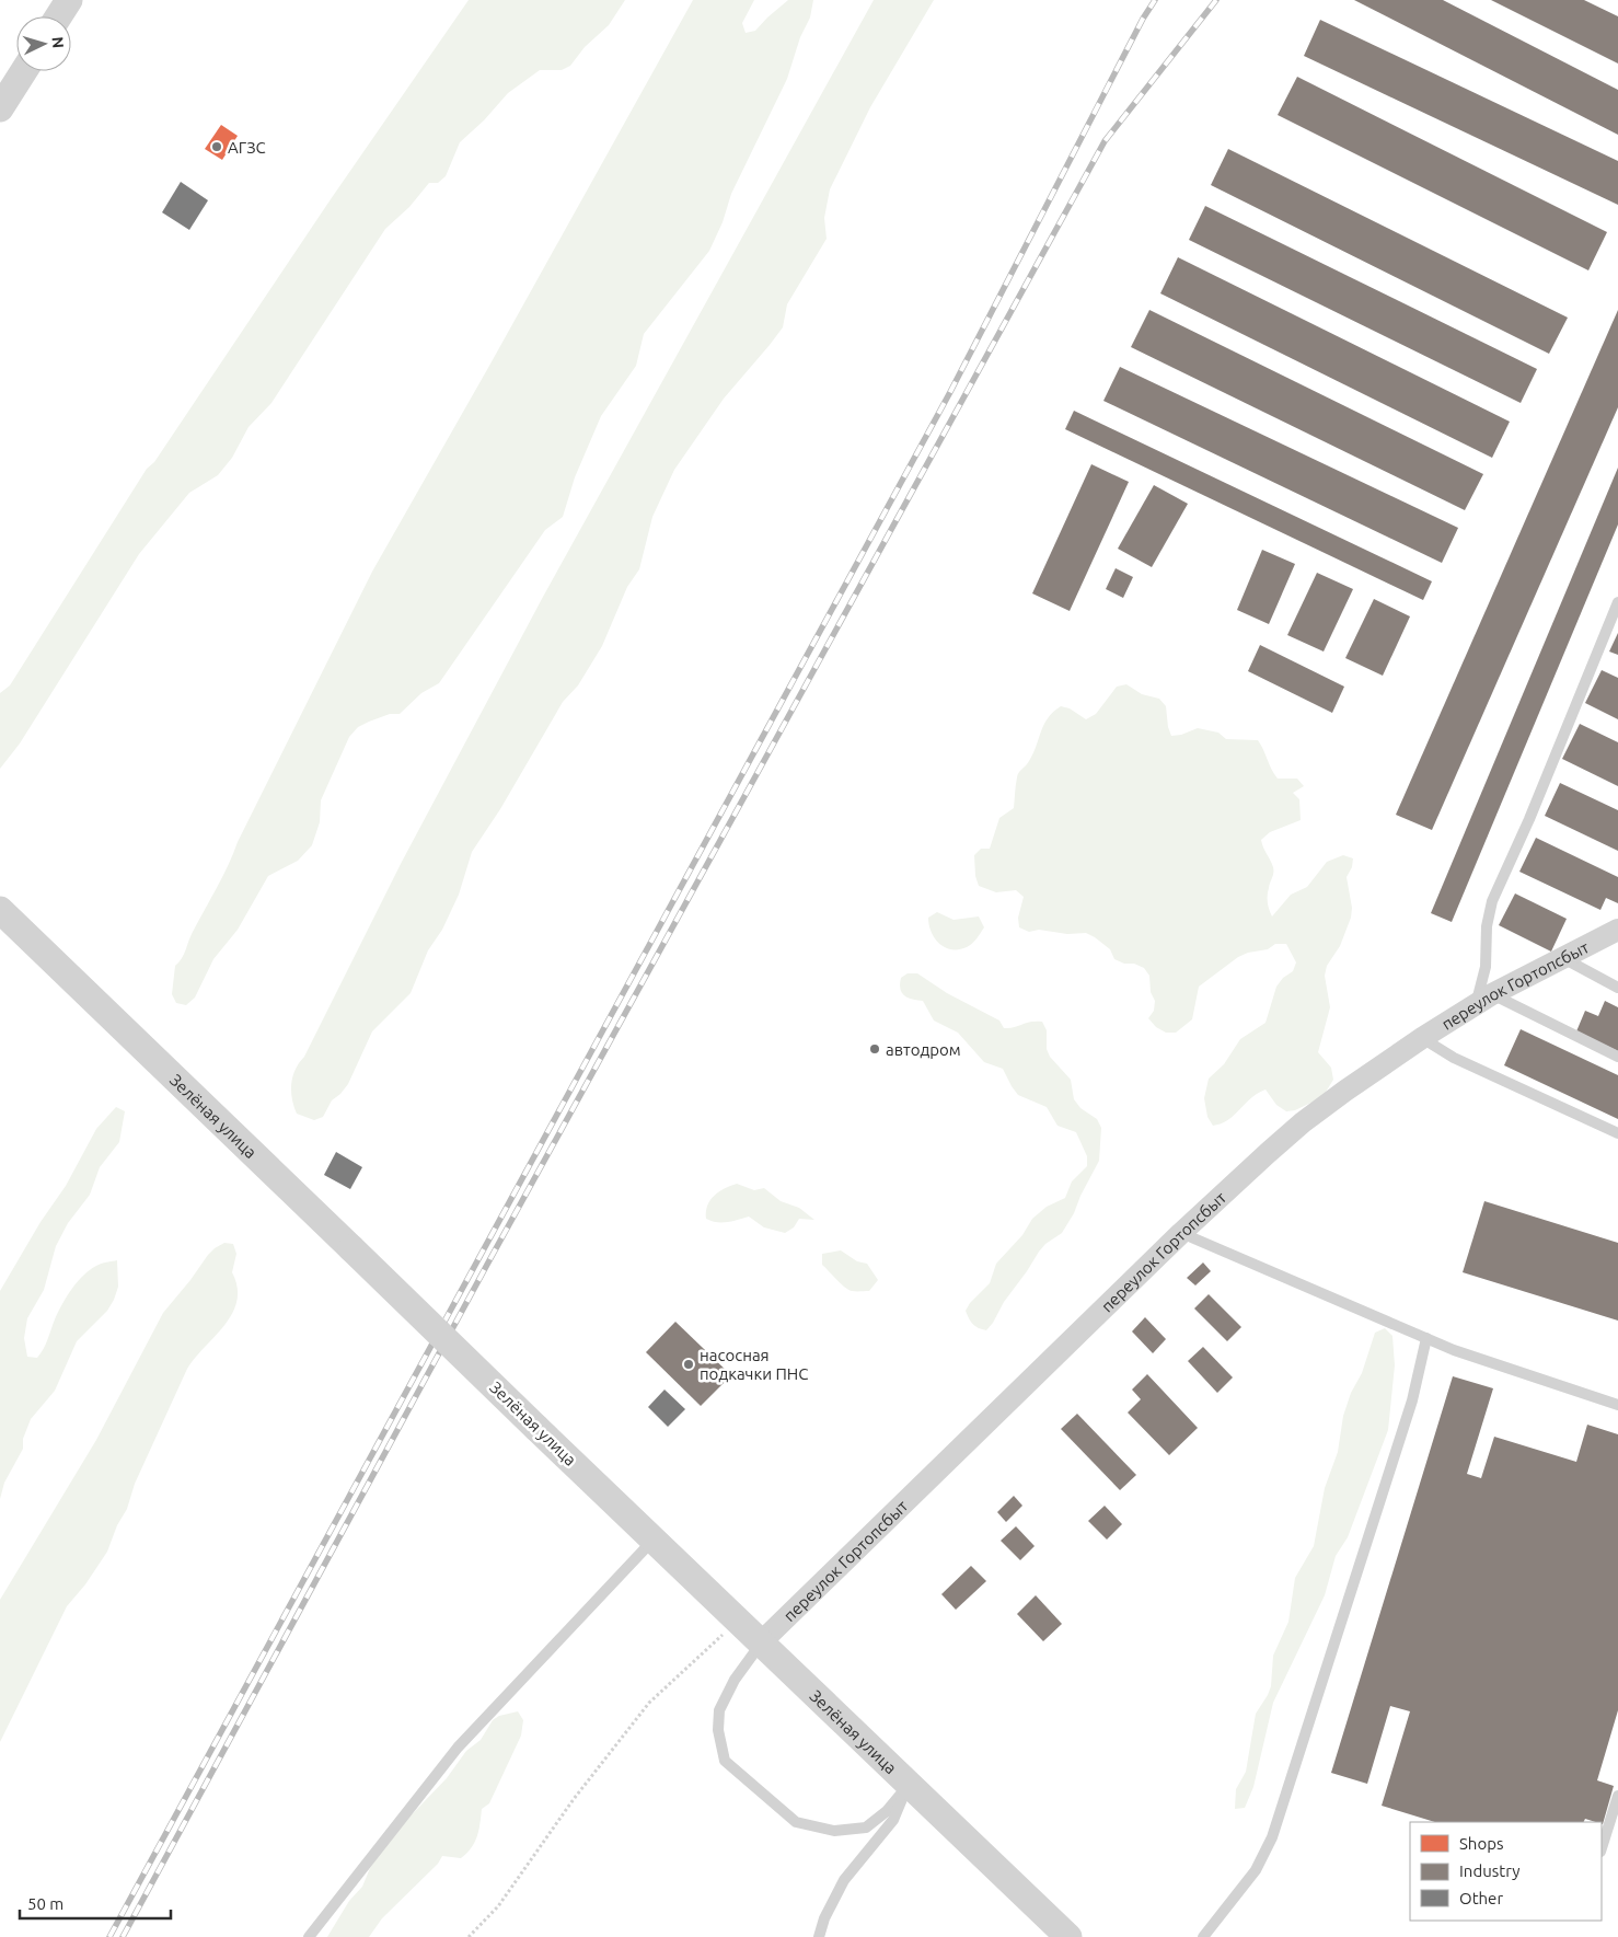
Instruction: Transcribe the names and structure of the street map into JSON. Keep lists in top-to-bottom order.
{
  "streets": {
    "street": ["переулок Гортопсбыт", "Зелёная улица"]
  },
  "crossings": [
    ["переулок Гортопсбыт", "Зелёная улица"]
  ],
  "places": ["АГЗС", "автодром", "насосная подкачки ПНС"],
  "legend": ["Shops", "Industry", "Other"],
  "scale_bar": "50 m",
  "north": "right"
}
